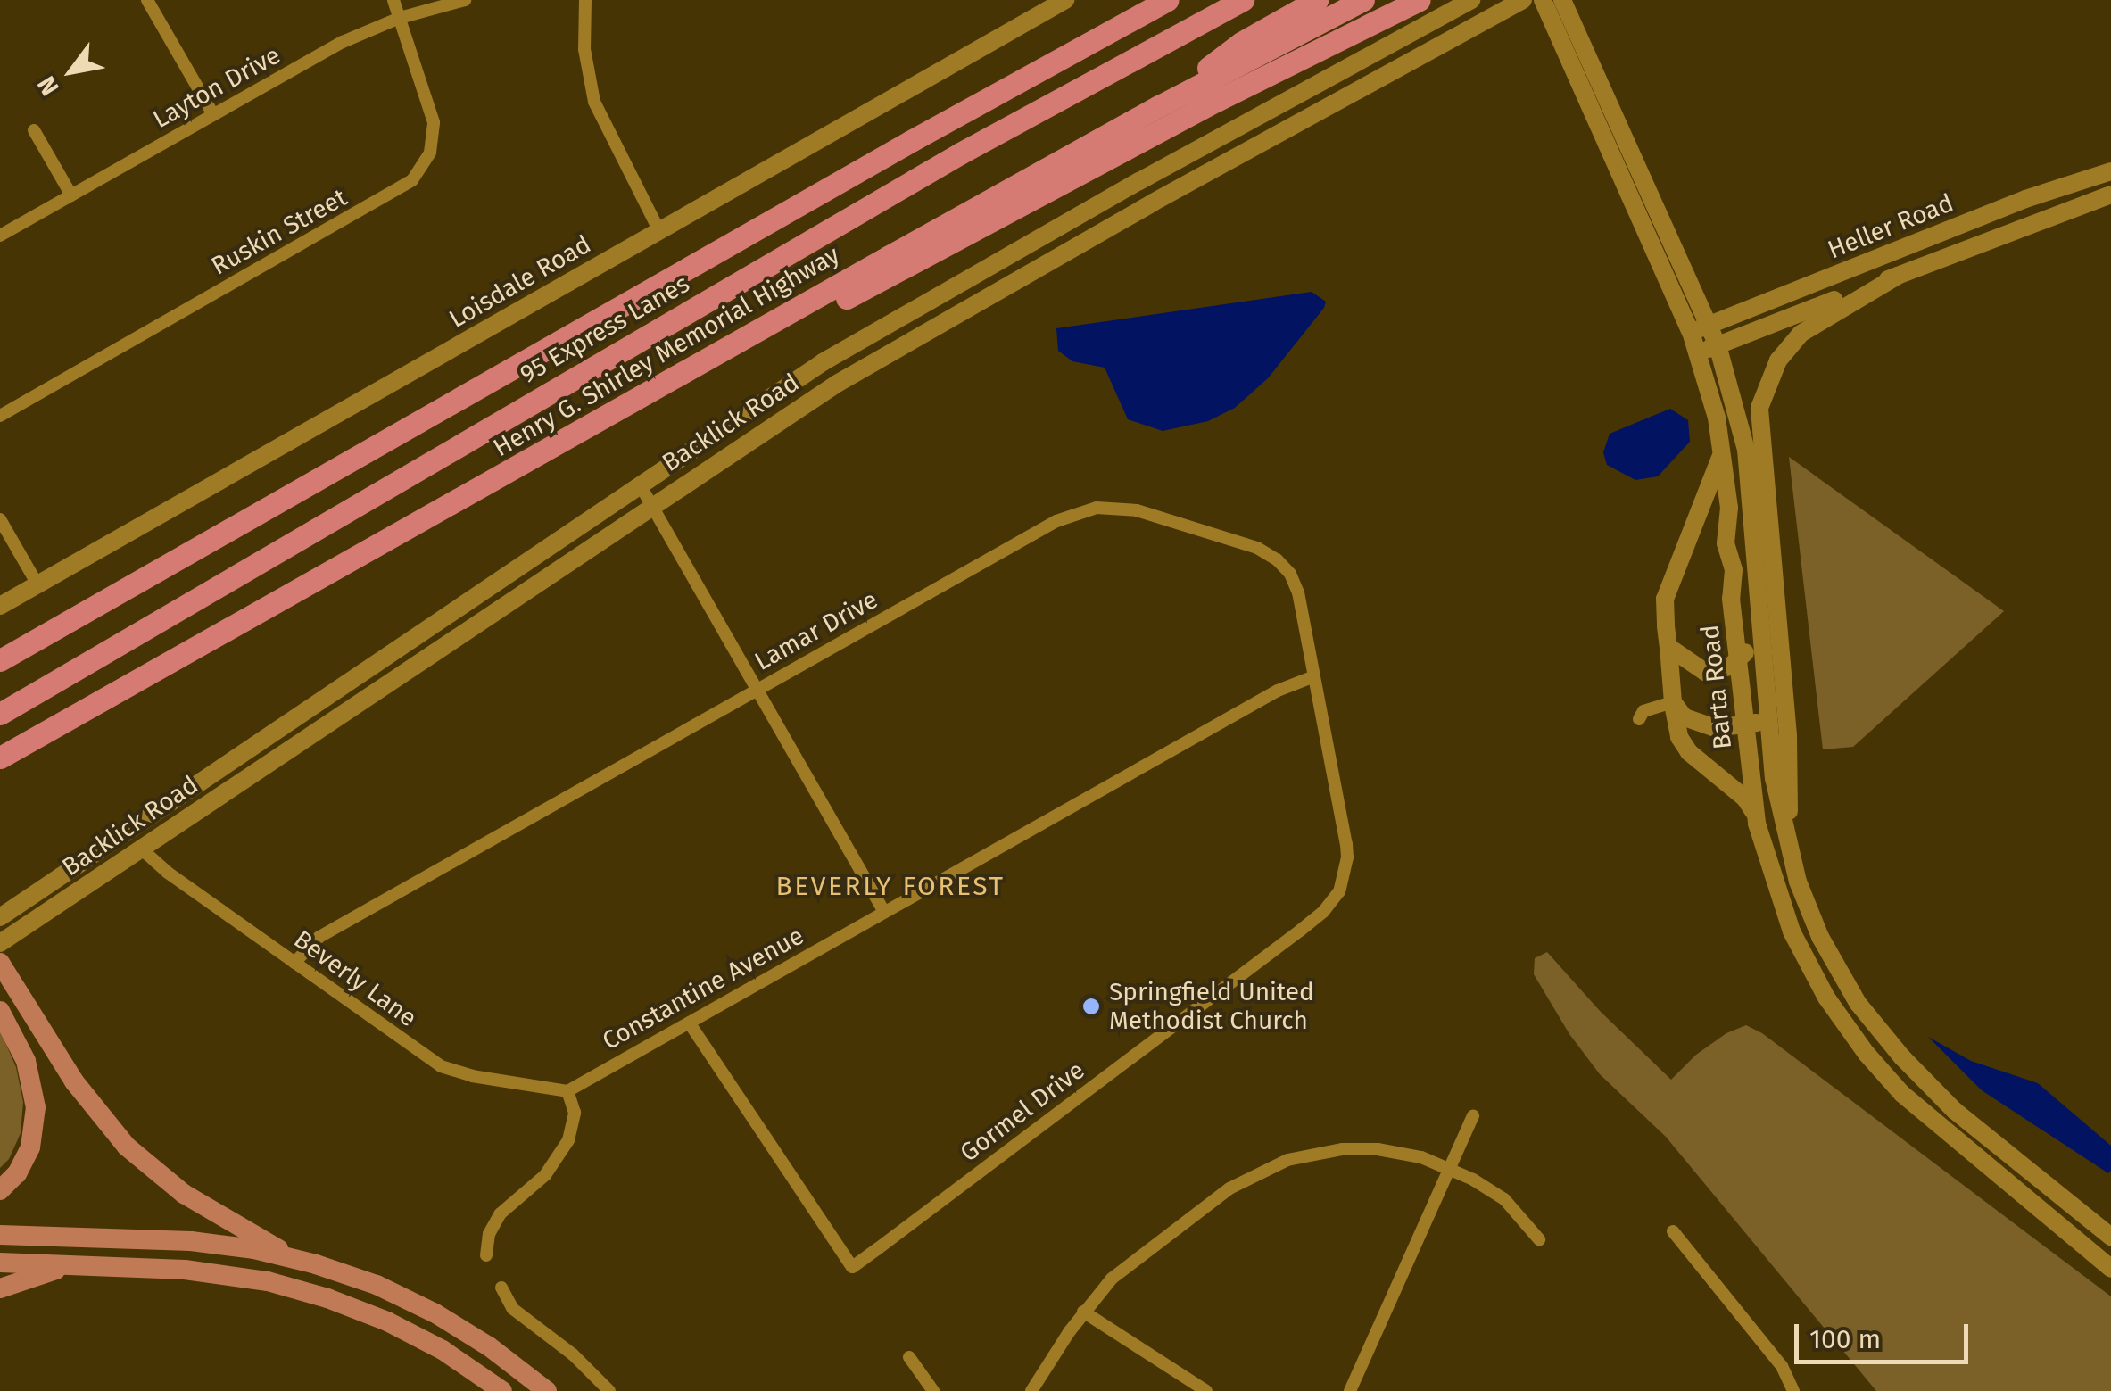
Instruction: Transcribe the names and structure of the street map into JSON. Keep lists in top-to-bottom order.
{
  "streets": {
    "highway": ["95 Express Lanes", "Henry G. Shirley Memorial Highway"],
    "street": [
      "Layton Drive",
      "Heller Road",
      "Ruskin Street",
      "Loisdale Road",
      "Backlick Road",
      "Lamar Drive",
      "Barta Road",
      "Beverly Lane",
      "Constantine Avenue",
      "Gormel Drive"
    ]
  },
  "crossings": [
    ["Layton Drive", "Ruskin Street"],
    ["Heller Road", "Barta Road"],
    ["Backlick Road", "Beverly Lane"],
    ["Lamar Drive", "Beverly Lane"],
    ["Lamar Drive", "Constantine Avenue"],
    ["Lamar Drive", "Gormel Drive"],
    ["Beverly Lane", "Constantine Avenue"],
    ["Constantine Avenue", "Gormel Drive"]
  ],
  "districts": ["BEVERLY FOREST"],
  "places": ["Springfield United Methodist Church"],
  "scale_bar": "100 m",
  "north": "bottom left"
}
